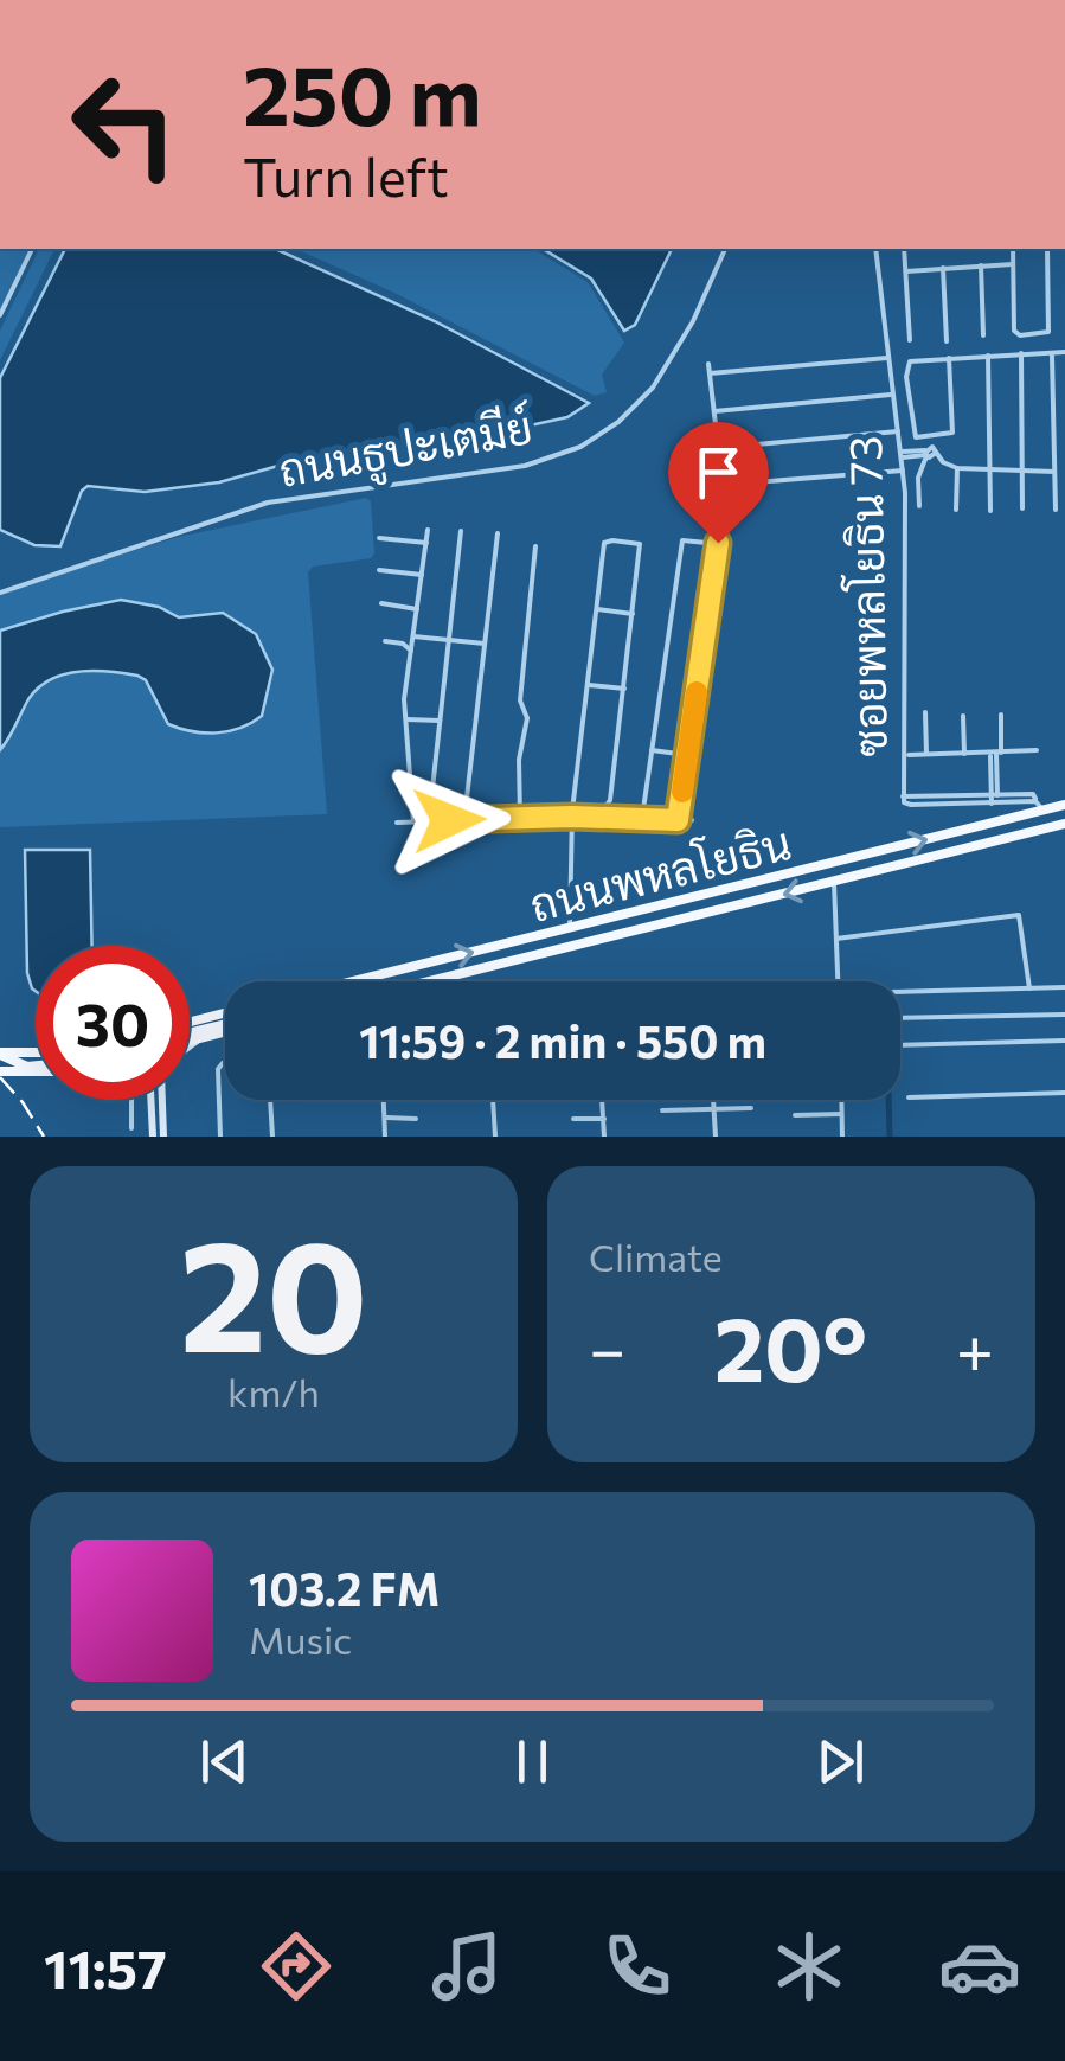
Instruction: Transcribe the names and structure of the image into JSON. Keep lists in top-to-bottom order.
{
  "streets": {
    "main road": ["ถนนพหลโยธิน"],
    "street": ["ถนนธูปะเตมีย์", "ซอยพหลโยธิน 73"]
  },
  "crossings": [
    ["ซอยพหลโยธิน 73", "ถนนพหลโยธิน"]
  ],
  "page": {
    "turn": ["250 m", "Turn left"],
    "limit": "30",
    "trip": "11:59 · 2 min · 550 m",
    "tile": [
      ["20", "km/h"],
      "Climate"
    ],
    "heat": ["−", "20°", "+"],
    "song": ["103.2 FM", "Music"],
    "tabs": "11:57"
  }
}
